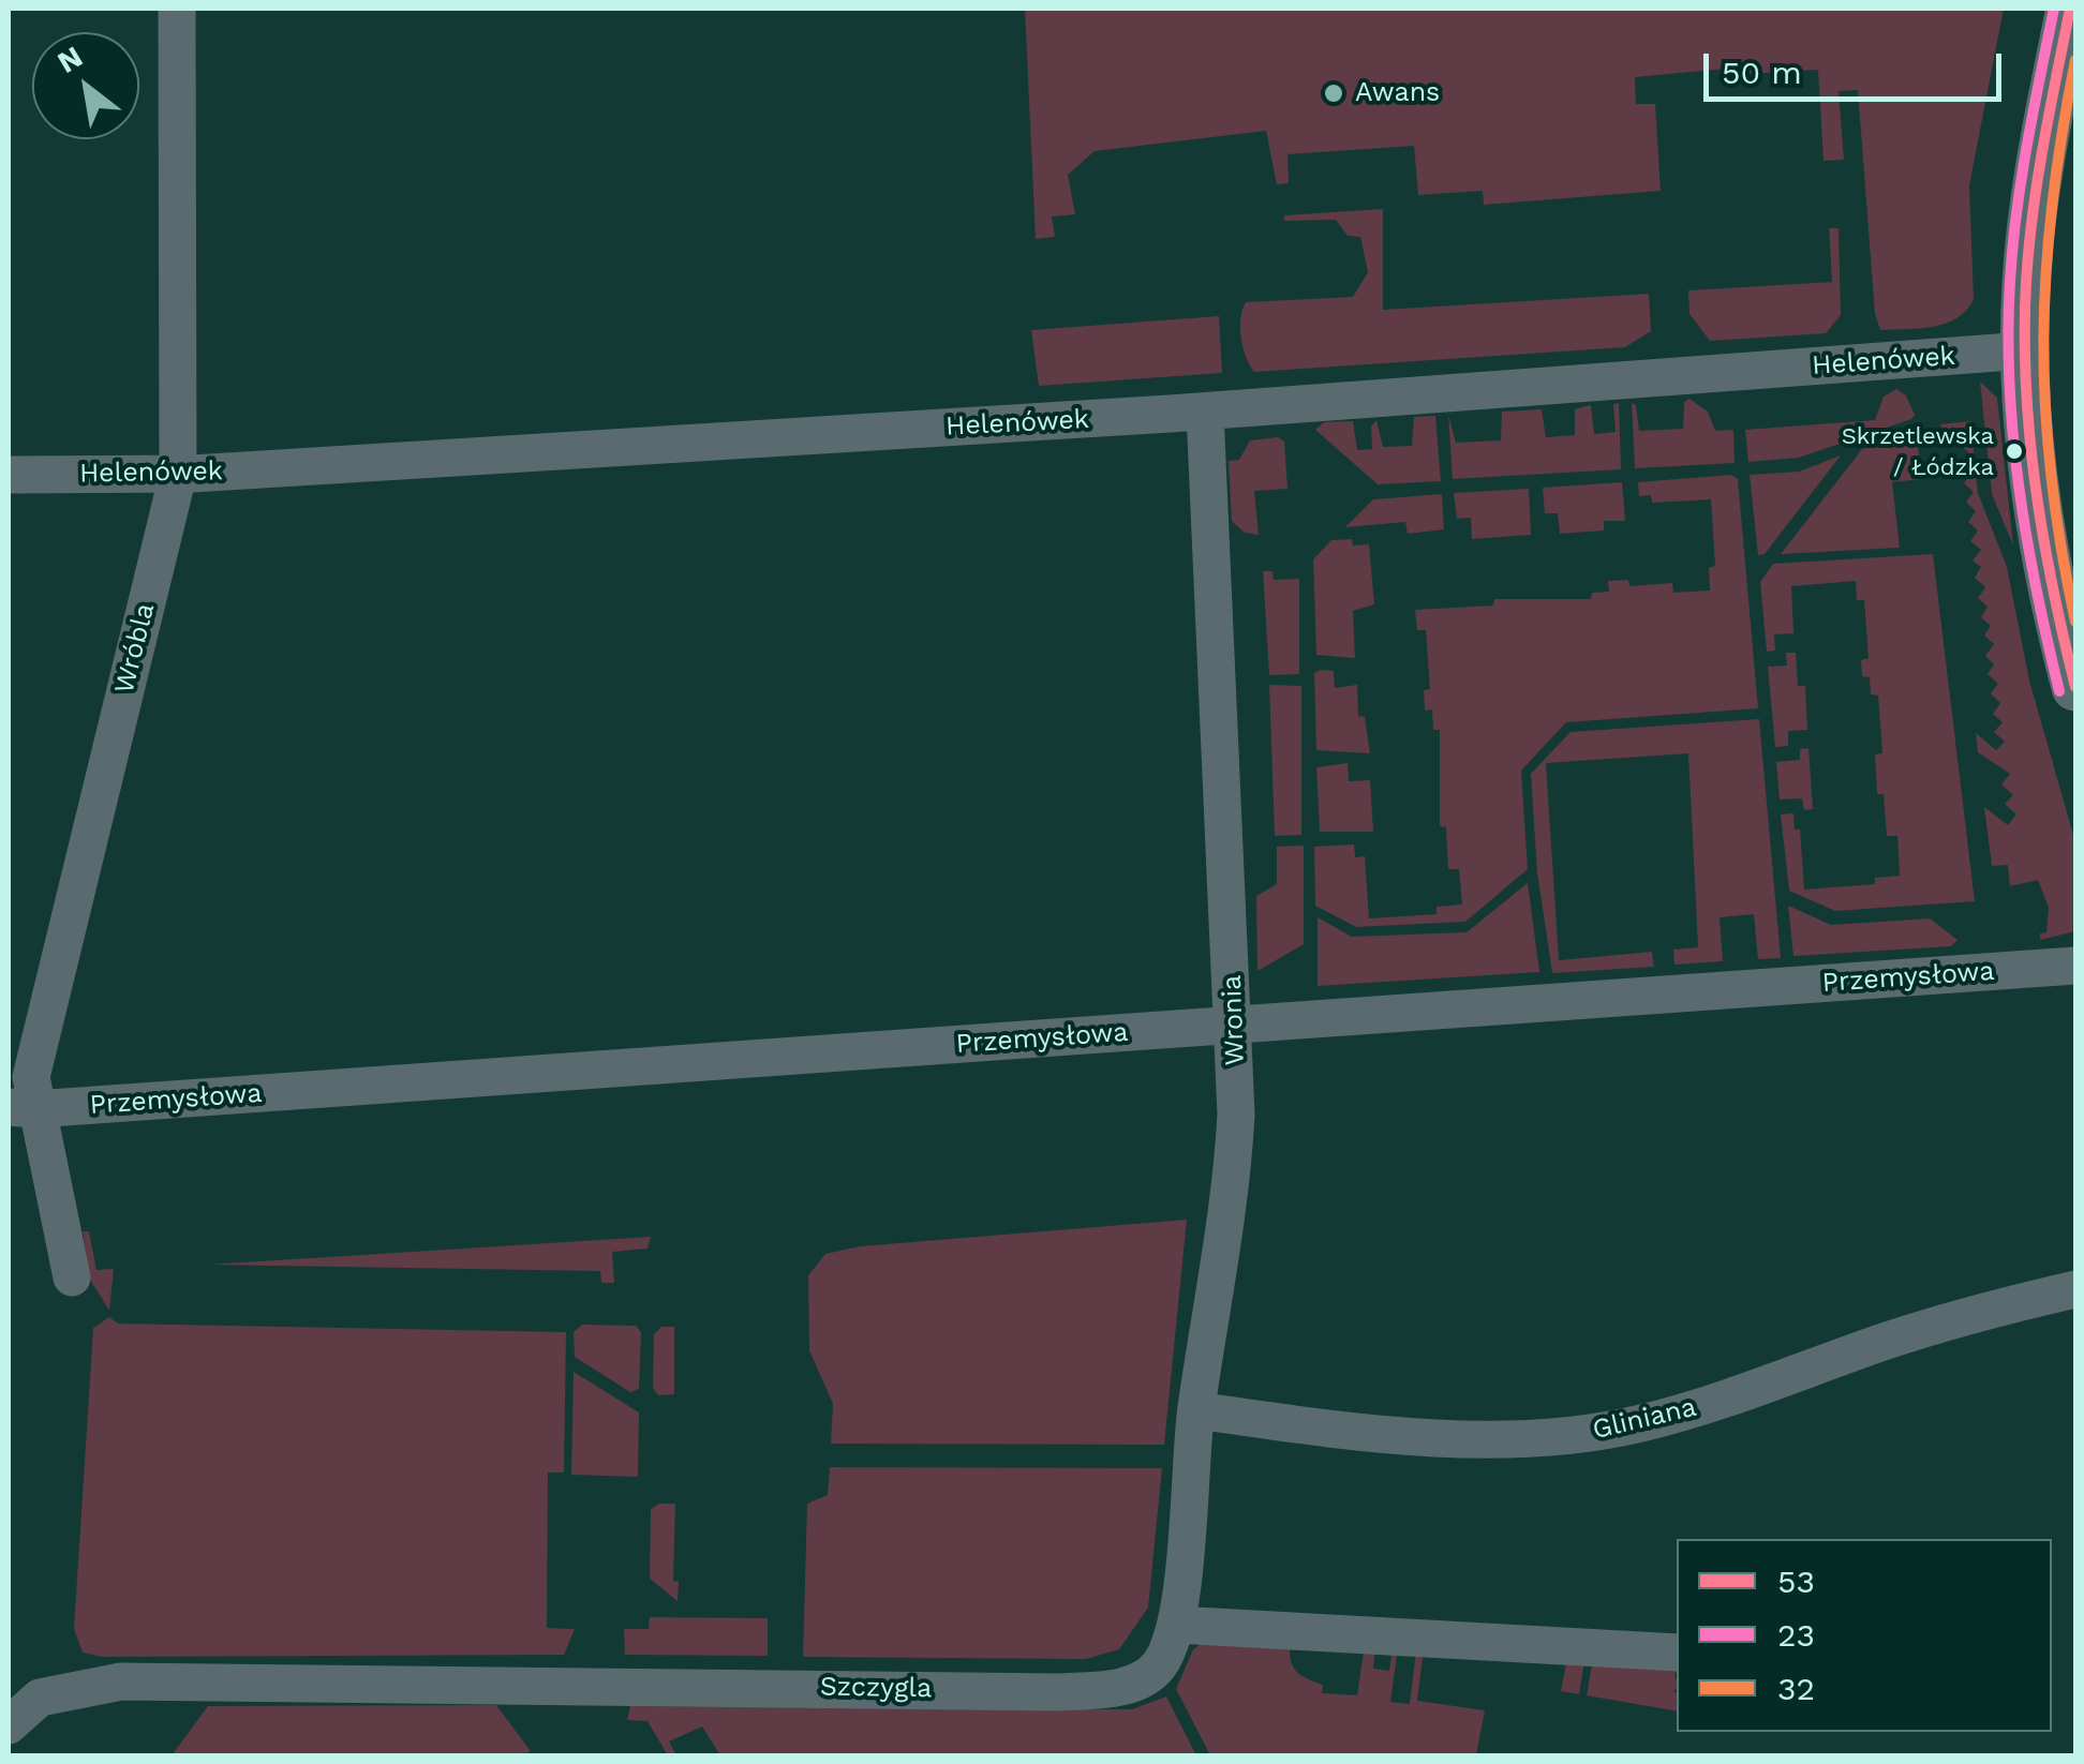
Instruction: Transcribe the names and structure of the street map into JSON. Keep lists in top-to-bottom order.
{
  "streets": {
    "street": [
      "Helenówek",
      "Wróbla",
      "Przemysłowa",
      "Wronia",
      "Gliniana",
      "Szczygla"
    ]
  },
  "crossings": [
    ["Helenówek", "Wróbla"],
    ["Helenówek", "Wronia"],
    ["Wróbla", "Przemysłowa"],
    ["Przemysłowa", "Wronia"],
    ["Wronia", "Gliniana"],
    ["Wronia", "Szczygla"]
  ],
  "places": ["Awans", "Skrzetlewska / Łódzka"],
  "lines": ["transit line 53", "transit line 23", "transit line 32"],
  "legend": ["53", "23", "32"],
  "scale_bar": "50 m",
  "north": "top left"
}
